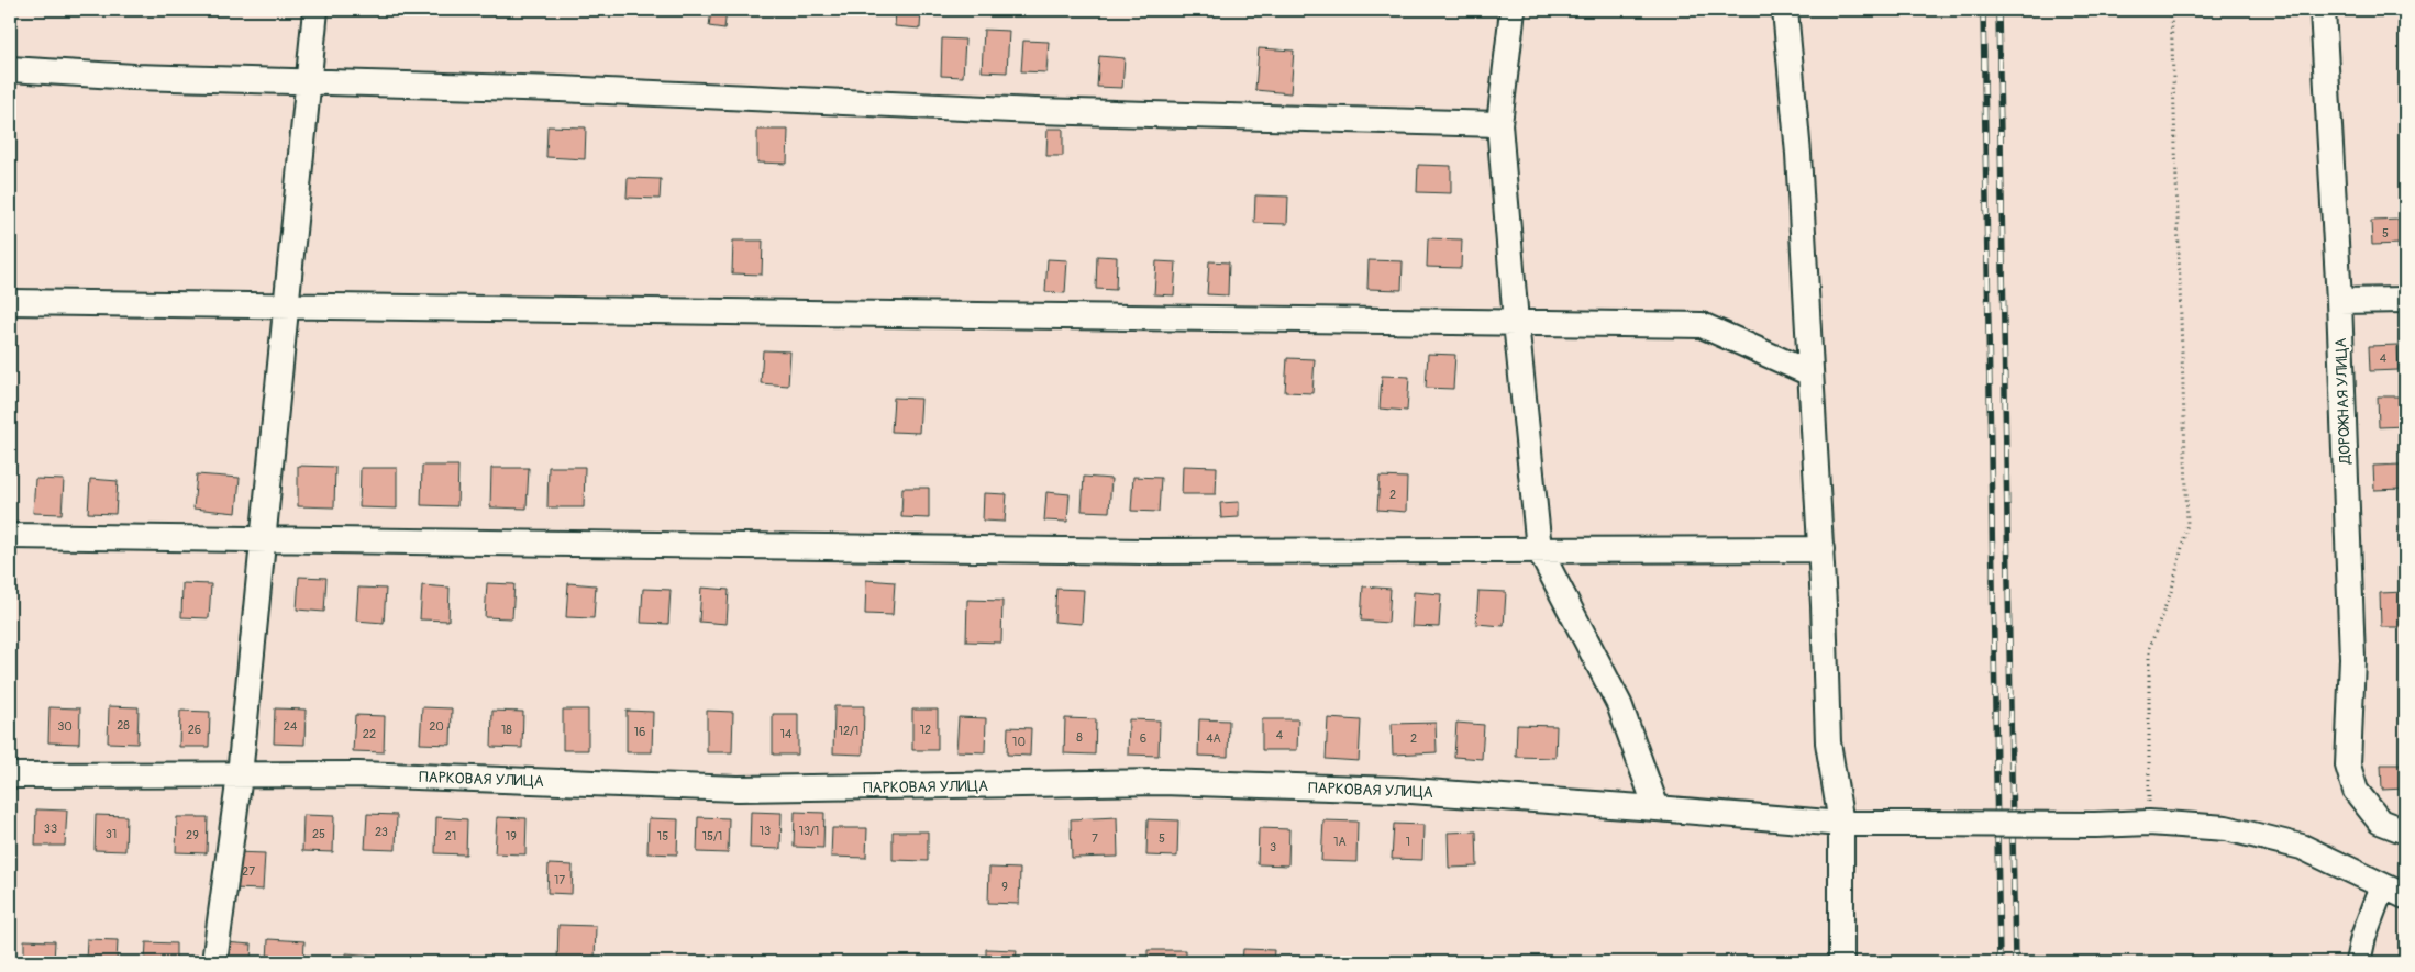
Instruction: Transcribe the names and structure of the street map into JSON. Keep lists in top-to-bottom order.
{
  "streets": {
    "street": ["ДОРОЖНАЯ УЛИЦА", "ПАРКОВАЯ УЛИЦА"]
  },
  "house_numbers": [
    "5",
    "4",
    "2",
    "28",
    "30",
    "24",
    "20",
    "26",
    "18",
    "12",
    "12/1",
    "16",
    "22",
    "14",
    "4",
    "8",
    "6",
    "4А",
    "2",
    "10",
    "33",
    "13",
    "13/1",
    "23",
    "31",
    "25",
    "29",
    "21",
    "19",
    "15",
    "15/1",
    "7",
    "5",
    "1А",
    "1",
    "3",
    "27",
    "17",
    "9"
  ]
}
